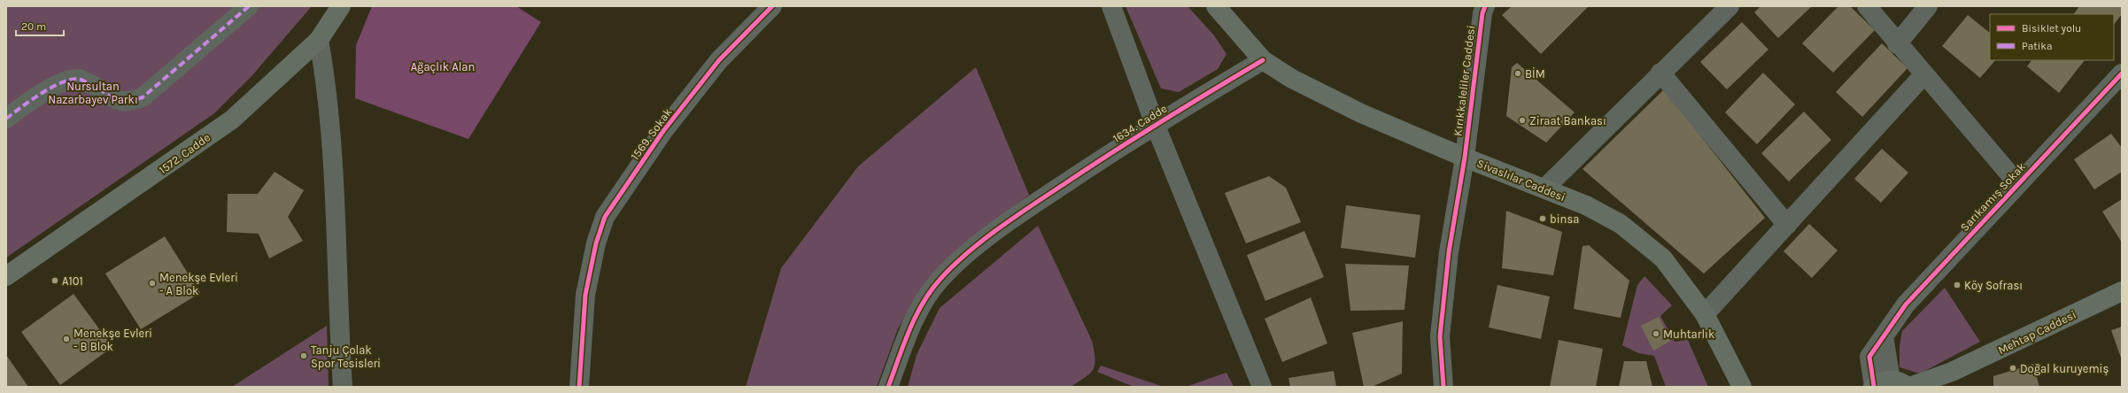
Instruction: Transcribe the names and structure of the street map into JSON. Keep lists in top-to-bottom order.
{
  "streets": {
    "main road": ["1572. Cadde", "Sivaslılar Caddesi", "Mehtap Caddesi"],
    "street": [
      "Kırıkkaleliler Caddesi",
      "1634. Cadde",
      "1569. Sokak",
      "Sarıkamış Sokak"
    ]
  },
  "crossings": [
    ["Kırıkkaleliler Caddesi", "Sivaslılar Caddesi"],
    ["1634. Cadde", "Sivaslılar Caddesi"]
  ],
  "parks": ["Ağaçlık Alan", "Nursultan Nazarbayev Parkı"],
  "places": [
    "BİM",
    "Ziraat Bankası",
    "binsa",
    "A101",
    "Menekşe Evleri - A Blok",
    "Köy Sofrası",
    "Muhtarlık",
    "Menekşe Evleri - B Blok",
    "Tanju Çolak Spor Tesisleri",
    "Doğal kuruyemiş"
  ],
  "legend": ["Bisiklet yolu", "Patika"],
  "scale_bar": "20 m"
}
